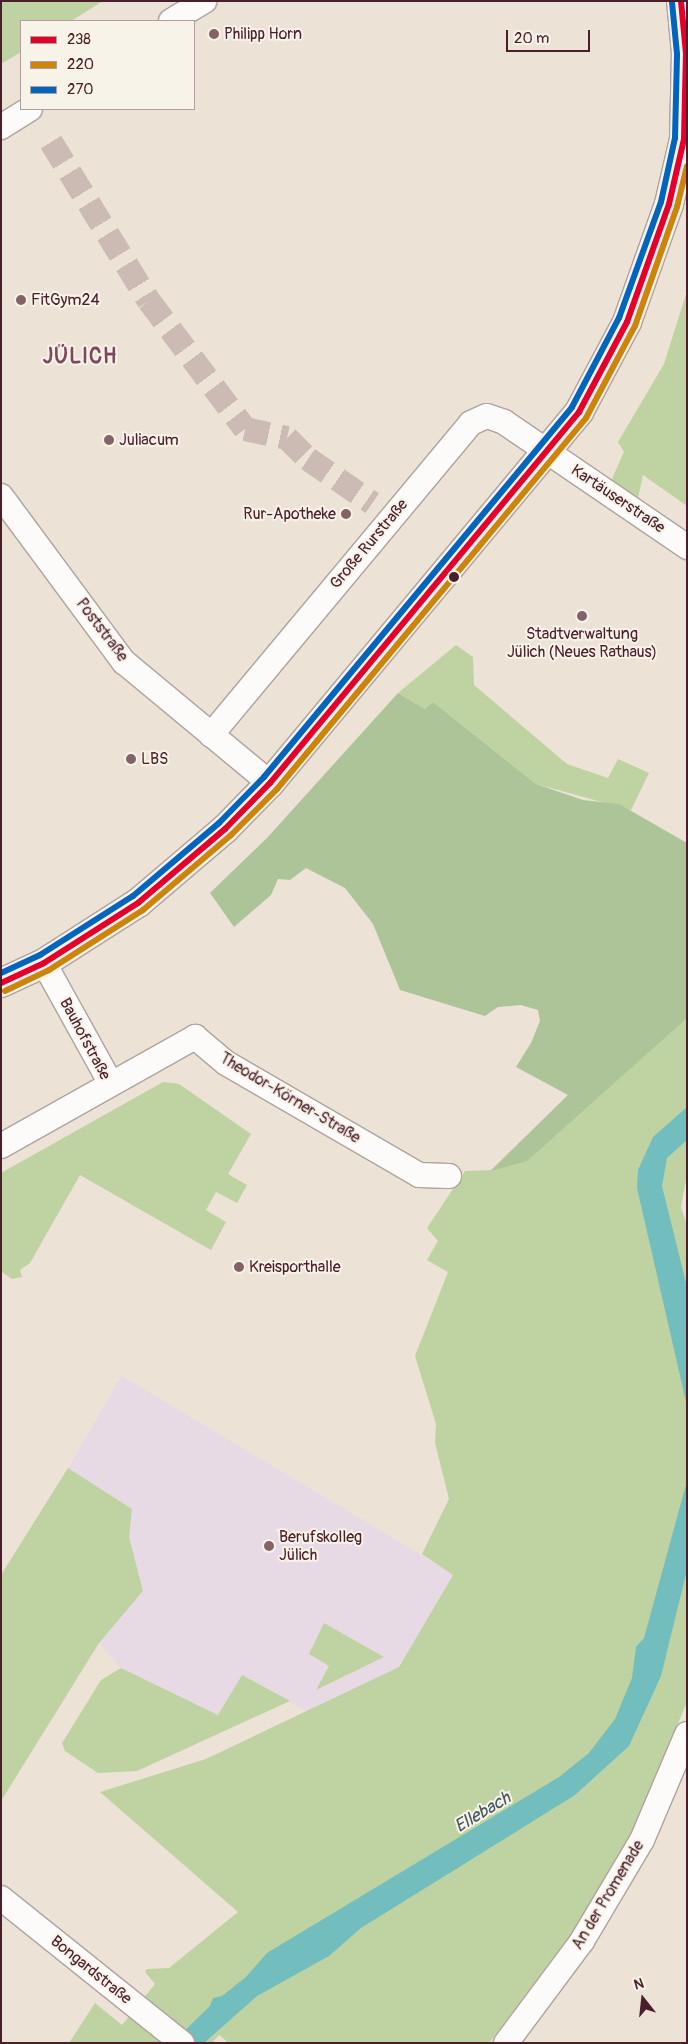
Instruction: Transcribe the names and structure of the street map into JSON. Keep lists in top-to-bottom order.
{
  "streets": {
    "street": [
      "Kartäuserstraße",
      "Große Rurstraße",
      "Poststraße",
      "Bauhofstraße",
      "Theodor-Körner-Straße",
      "An der Promenade",
      "Bongardstraße"
    ]
  },
  "crossings": [
    ["Kartäuserstraße", "Große Rurstraße"],
    ["Große Rurstraße", "Poststraße"],
    ["Bauhofstraße", "Theodor-Körner-Straße"]
  ],
  "districts": ["JÜLICH"],
  "water": ["Ellebach"],
  "places": [
    "Philipp Horn",
    "FitGym24",
    "Juliacum",
    "Rur-Apotheke",
    "Stadtverwaltung Jülich (Neues Rathaus)",
    "LBS",
    "Kreisporthalle",
    "Berufskolleg Jülich"
  ],
  "lines": ["transit line 238", "transit line 270", "transit line 220"],
  "legend": ["238", "220", "270"],
  "scale_bar": "20 m",
  "north": "top"
}
